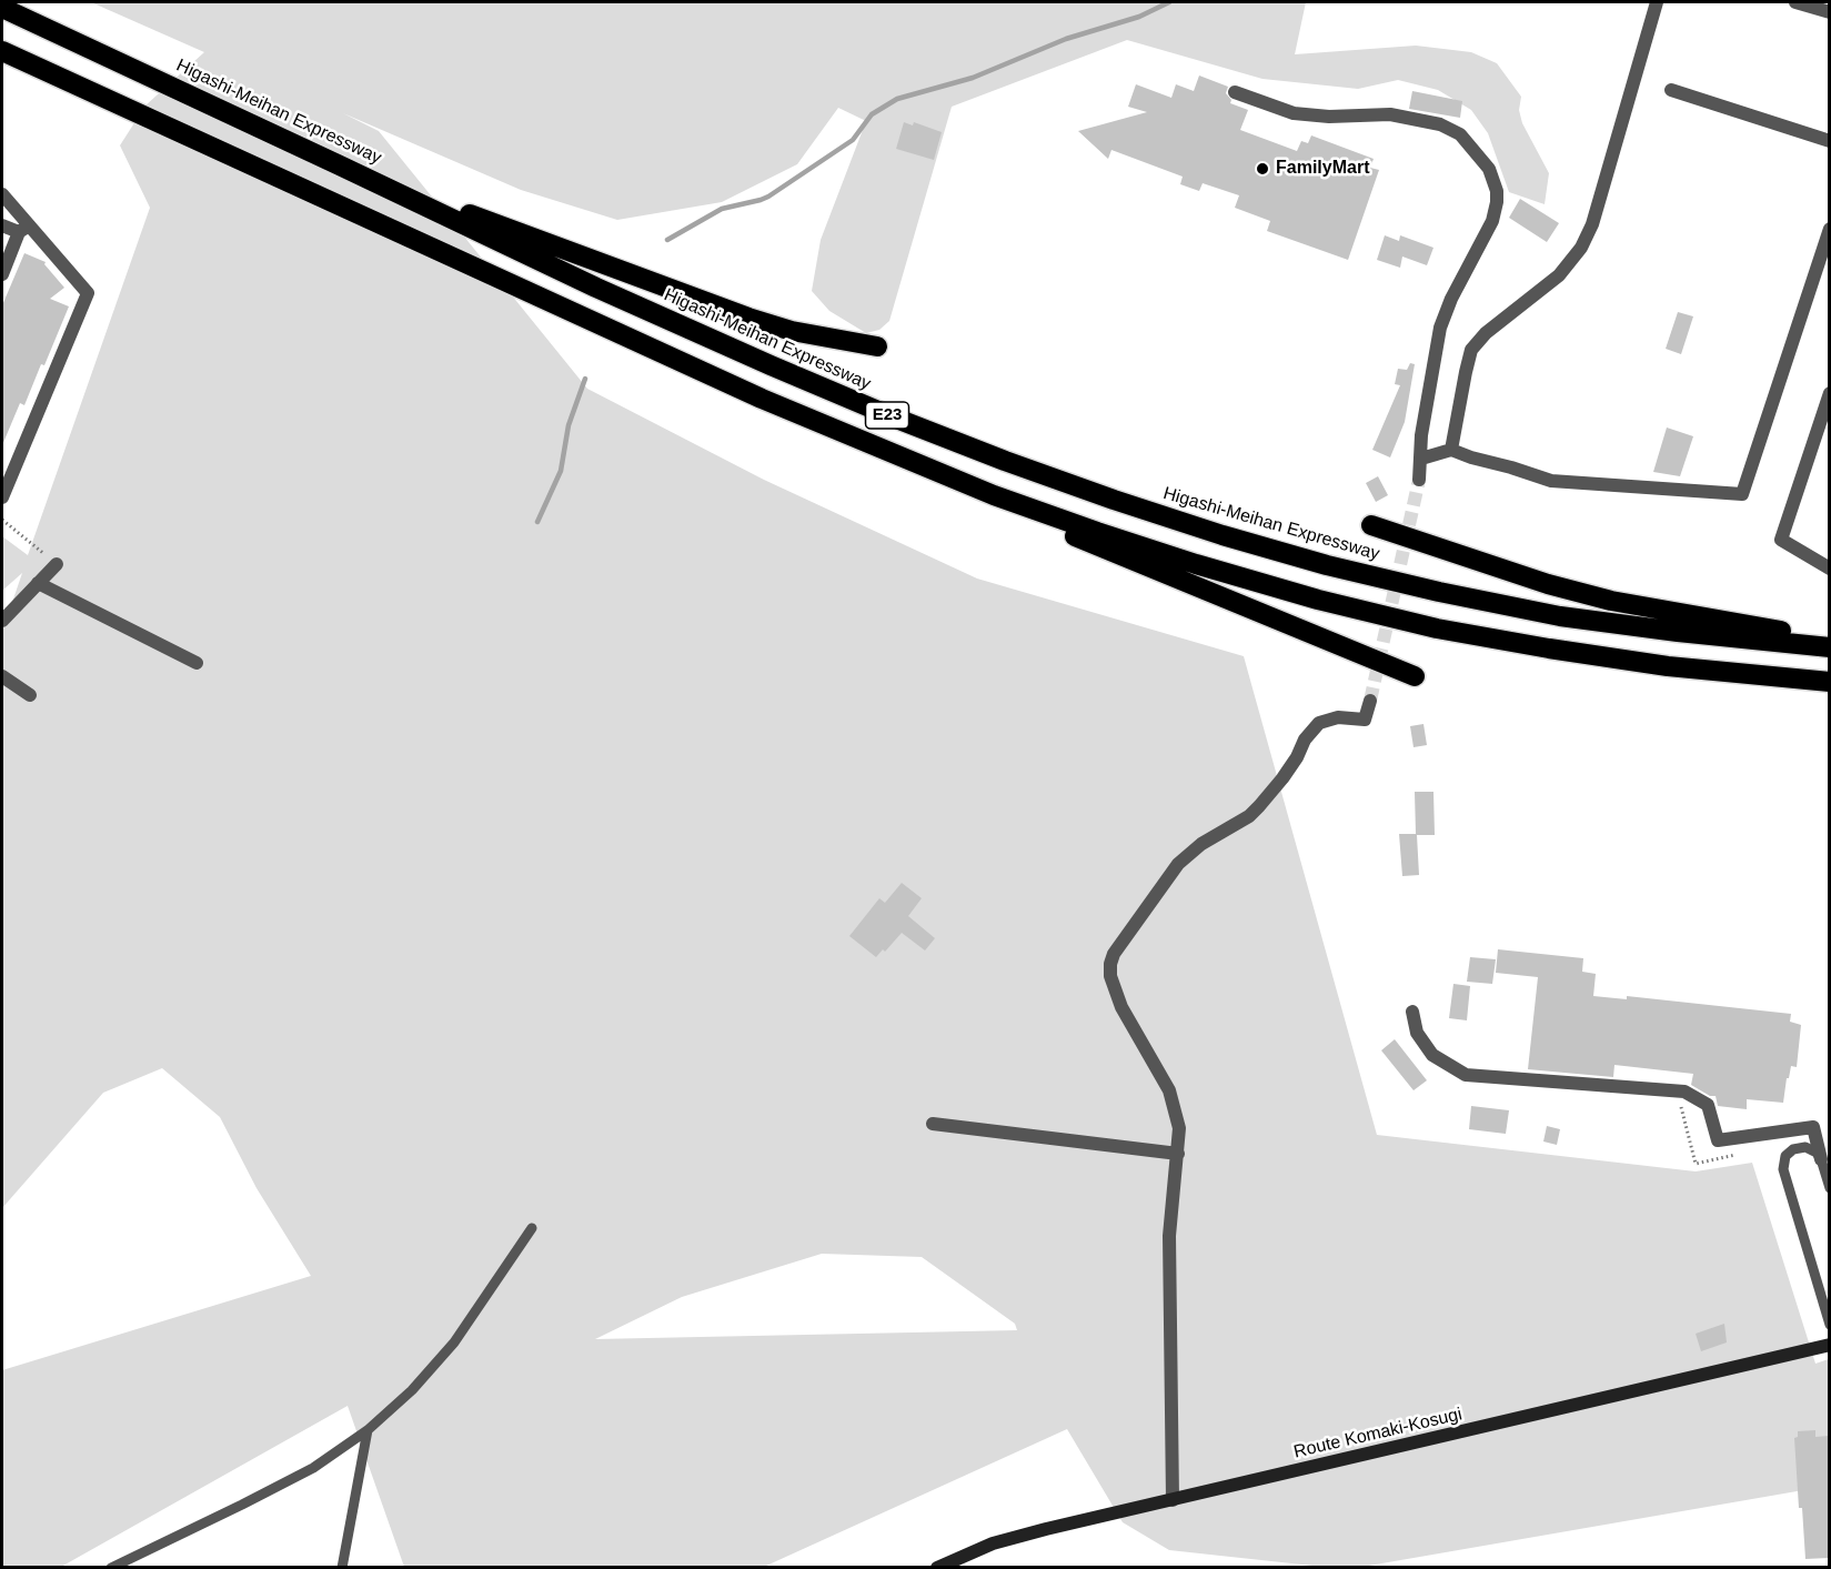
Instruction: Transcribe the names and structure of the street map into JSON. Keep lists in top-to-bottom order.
{
  "streets": {
    "highway": ["Higashi-Meihan Expressway", "E23"],
    "main road": ["Route Komaki-Kosugi"]
  },
  "places": ["FamilyMart"]
}
